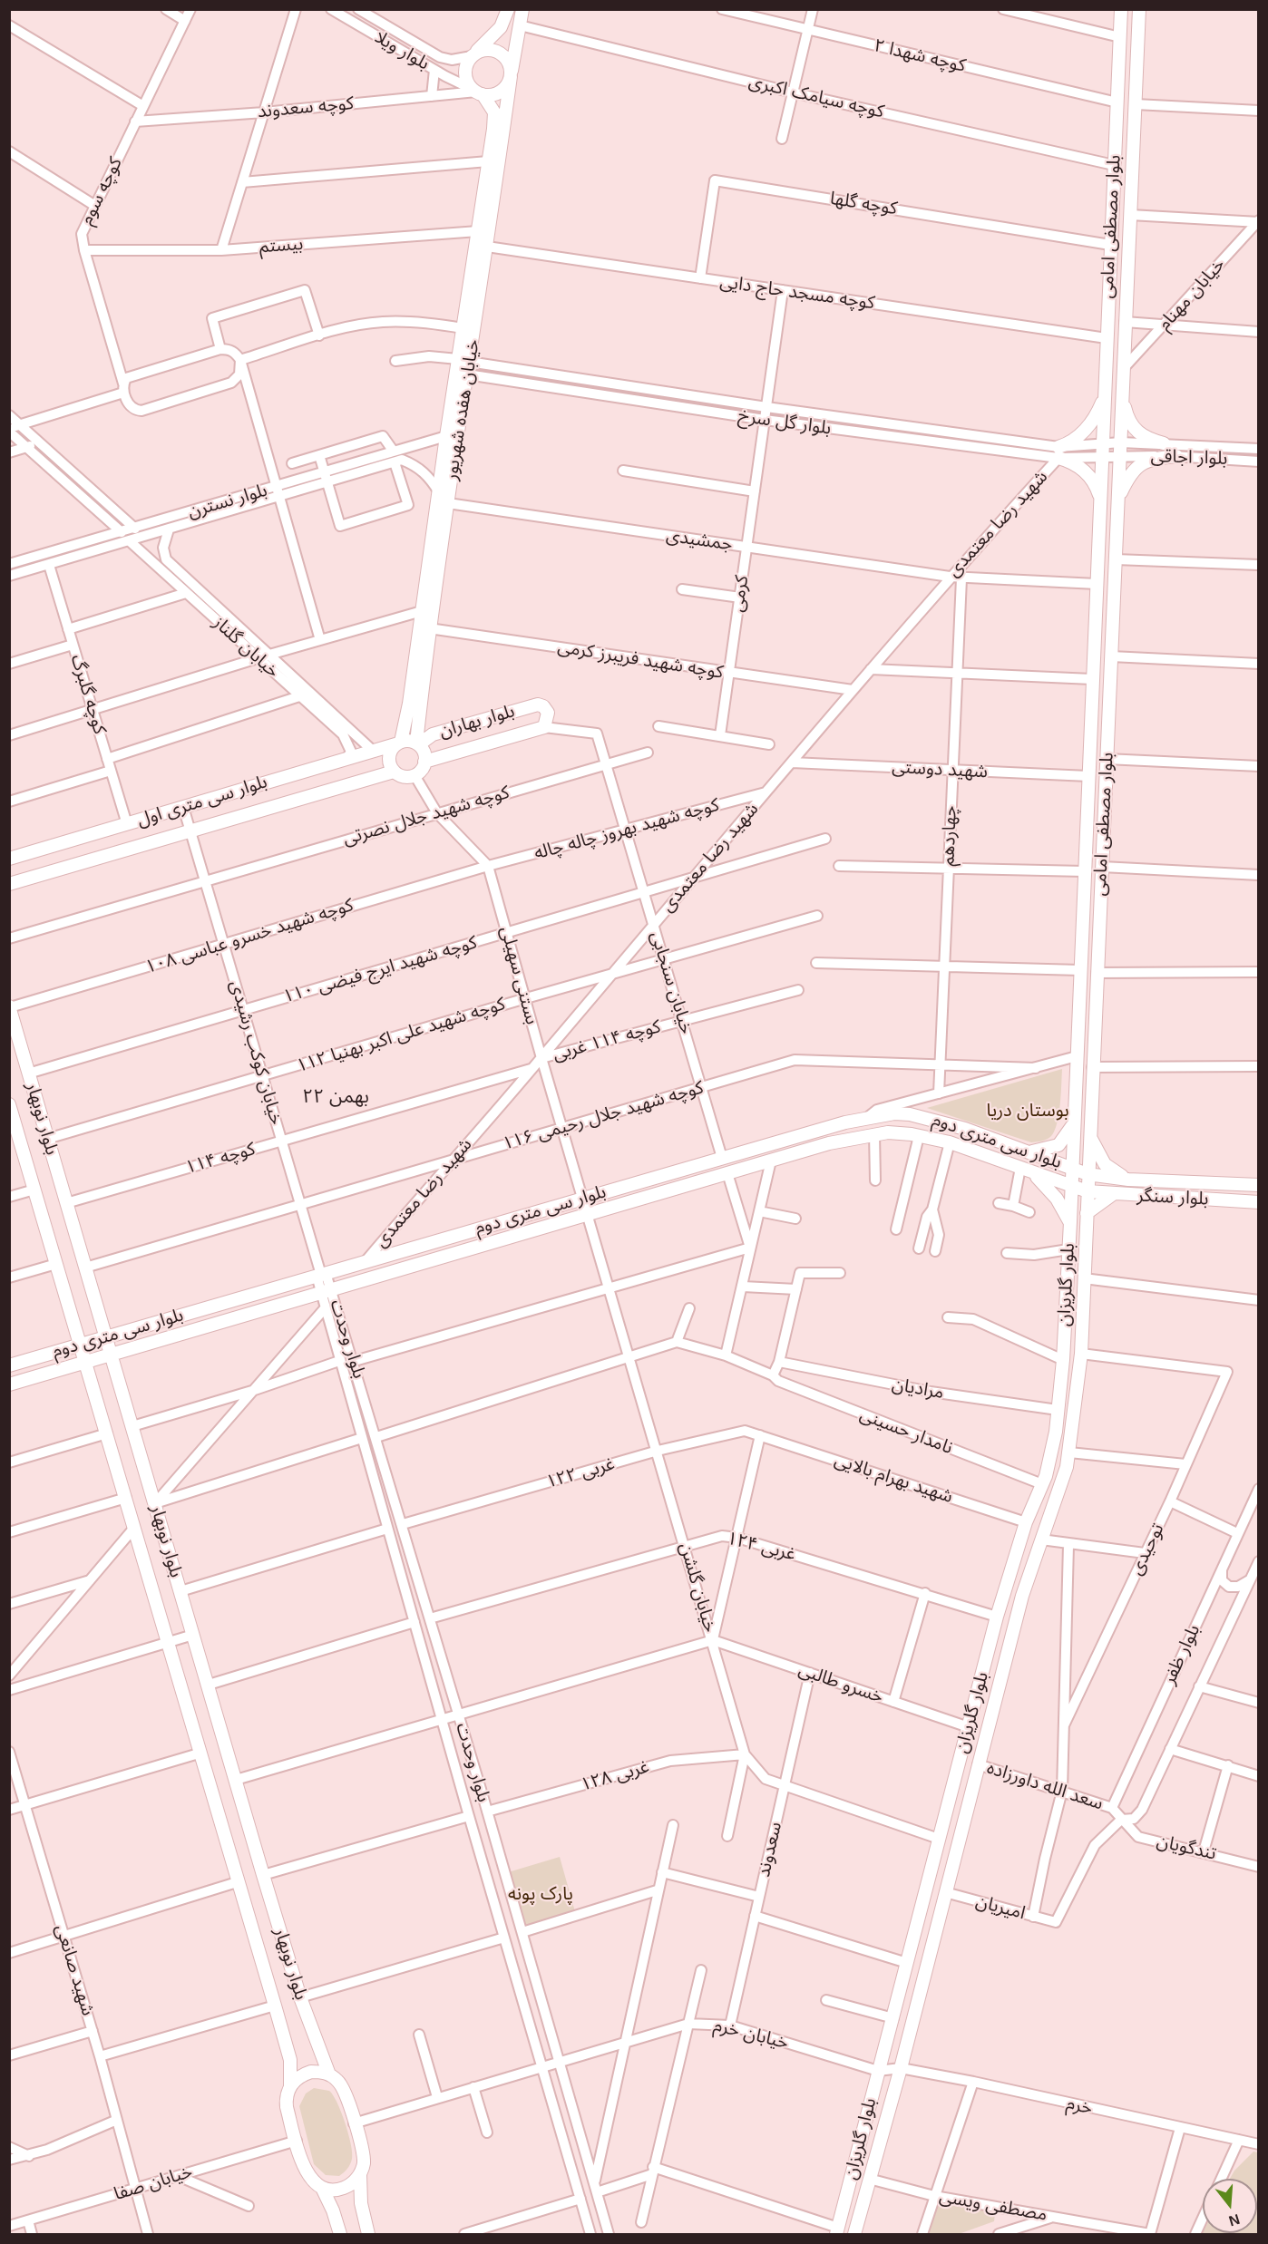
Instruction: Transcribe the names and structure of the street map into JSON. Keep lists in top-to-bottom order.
{
  "streets": {
    "main road": [
      "بلوار مصطفی امامی",
      "خیابان هفده شهریور",
      "بلوار بهاران",
      "بلوار سی متری اول",
      "بلوار نوبهار",
      "بلوار سی متری دوم",
      "بلوار سنگر",
      "بلوار گلریزان"
    ],
    "street": [
      "بلوار ویلا",
      "۲ کوچه شهدا",
      "کوچه سیامک اکبری",
      "کوچه سعدوند",
      "کوچه سوم",
      "کوچه گلها",
      "بیستم",
      "کوچه مسجد حاج دایی",
      "خیابان مهنام",
      "بلوار گل سرخ",
      "بلوار اجاقی",
      "بلوار نسترن",
      "شهید رضا معتمدی",
      "جمشیدی",
      "کرمی",
      "خیابان گلناز",
      "کوچه شهید فریبرز کرمی",
      "کوچه گلبرگ",
      "شهید دوستی",
      "کوچه شهید جلال نصرتی",
      "کوچه شهید بهروز چاله چاله",
      "چهاردهم",
      "کوچه شهید خسرو عباسی ۱۰۸",
      "کوچه شهید ایرج فیضی ۱۱۰",
      "بستنی سهیلی",
      "خیابان سنجابی",
      "کوچه شهید علی اکبر بهنیا ۱۱۲",
      "کوچه ۱۱۴ غربی",
      "خیابان کوکب رشیدی",
      "کوچه شهید جلال رحیمی ۱۱۶",
      "کوچه ۱۱۴",
      "بلوار وحدت",
      "مرادیان",
      "نامدار حسینی",
      "۱۲۲ غربی",
      "شهید بهرام بالایی",
      "۱۲۴ غربی",
      "توحیدی",
      "خیابان گلشن",
      "بلوار ظفر",
      "خسرو طالبی",
      "۱۲۸ غربی",
      "سعد الله داورزاده",
      "تندگویان",
      "سعدوند",
      "امیریان",
      "شهید صانعی",
      "خیابان خرم",
      "خرم",
      "خیابان صفا",
      "مصطفی ویسی"
    ]
  },
  "crossings": [
    ["بلوار ویلا", "کوچه سعدوند"],
    ["بلوار ویلا", "خیابان هفده شهریور"],
    ["۲ کوچه شهدا", "بلوار مصطفی امامی"],
    ["کوچه سیامک اکبری", "بلوار مصطفی امامی"],
    ["کوچه سیامک اکبری", "خیابان هفده شهریور"],
    ["کوچه سعدوند", "کوچه سوم"],
    ["کوچه سعدوند", "خیابان هفده شهریور"],
    ["کوچه سوم", "بیستم"],
    ["کوچه گلها", "بلوار مصطفی امامی"],
    ["کوچه گلها", "کوچه مسجد حاج دایی"],
    ["بلوار مصطفی امامی", "کوچه مسجد حاج دایی"],
    ["بلوار مصطفی امامی", "خیابان مهنام"],
    ["بلوار مصطفی امامی", "بلوار گل سرخ"],
    ["بلوار مصطفی امامی", "بلوار اجاقی"],
    ["بلوار مصطفی امامی", "جمشیدی"],
    ["بلوار مصطفی امامی", "شهید دوستی"],
    ["بلوار مصطفی امامی", "بلوار سی متری دوم"],
    ["بلوار مصطفی امامی", "بلوار سنگر"],
    ["بلوار مصطفی امامی", "بلوار گلریزان"],
    ["بیستم", "خیابان هفده شهریور"],
    ["کوچه مسجد حاج دایی", "خیابان هفده شهریور"],
    ["کوچه مسجد حاج دایی", "کرمی"],
    ["خیابان هفده شهریور", "بلوار گل سرخ"],
    ["خیابان هفده شهریور", "بلوار نسترن"],
    ["خیابان هفده شهریور", "جمشیدی"],
    ["خیابان هفده شهریور", "کوچه شهید فریبرز کرمی"],
    ["خیابان هفده شهریور", "بلوار بهاران"],
    ["خیابان هفده شهریور", "بلوار سی متری اول"],
    ["خیابان هفده شهریور", "بستنی سهیلی"],
    ["بلوار گل سرخ", "بلوار اجاقی"],
    ["بلوار گل سرخ", "شهید رضا معتمدی"],
    ["بلوار گل سرخ", "کرمی"],
    ["بلوار نسترن", "خیابان گلناز"],
    ["بلوار نسترن", "کوچه گلبرگ"],
    ["شهید رضا معتمدی", "جمشیدی"],
    ["شهید رضا معتمدی", "کوچه شهید فریبرز کرمی"],
    ["شهید رضا معتمدی", "شهید دوستی"],
    ["شهید رضا معتمدی", "کوچه شهید بهروز چاله چاله"],
    ["شهید رضا معتمدی", "کوچه شهید ایرج فیضی ۱۱۰"],
    ["شهید رضا معتمدی", "بستنی سهیلی"],
    ["شهید رضا معتمدی", "خیابان سنجابی"],
    ["شهید رضا معتمدی", "کوچه شهید علی اکبر بهنیا ۱۱۲"],
    ["شهید رضا معتمدی", "کوچه ۱۱۴ غربی"],
    ["شهید رضا معتمدی", "کوچه شهید جلال رحیمی ۱۱۶"],
    ["شهید رضا معتمدی", "بلوار سی متری دوم"],
    ["شهید رضا معتمدی", "کوچه ۱۱۴"],
    ["جمشیدی", "کرمی"],
    ["جمشیدی", "چهاردهم"],
    ["کرمی", "کوچه شهید فریبرز کرمی"],
    ["خیابان گلناز", "بلوار سی متری اول"],
    ["کوچه گلبرگ", "بلوار سی متری اول"],
    ["بلوار بهاران", "بلوار سی متری اول"],
    ["بلوار بهاران", "بستنی سهیلی"],
    ["بلوار بهاران", "خیابان سنجابی"],
    ["شهید دوستی", "چهاردهم"],
    ["بلوار سی متری اول", "بستنی سهیلی"],
    ["بلوار سی متری اول", "خیابان کوکب رشیدی"],
    ["کوچه شهید جلال نصرتی", "بستنی سهیلی"],
    ["کوچه شهید جلال نصرتی", "خیابان سنجابی"],
    ["کوچه شهید جلال نصرتی", "خیابان کوکب رشیدی"],
    ["کوچه شهید بهروز چاله چاله", "کوچه شهید خسرو عباسی ۱۰۸"],
    ["کوچه شهید بهروز چاله چاله", "بستنی سهیلی"],
    ["کوچه شهید بهروز چاله چاله", "خیابان سنجابی"],
    ["چهاردهم", "کوچه شهید جلال رحیمی ۱۱۶"],
    ["کوچه شهید خسرو عباسی ۱۰۸", "بستنی سهیلی"],
    ["کوچه شهید خسرو عباسی ۱۰۸", "خیابان کوکب رشیدی"],
    ["کوچه شهید خسرو عباسی ۱۰۸", "بلوار نوبهار"],
    ["کوچه شهید ایرج فیضی ۱۱۰", "بستنی سهیلی"],
    ["کوچه شهید ایرج فیضی ۱۱۰", "خیابان سنجابی"],
    ["کوچه شهید ایرج فیضی ۱۱۰", "خیابان کوکب رشیدی"],
    ["کوچه شهید ایرج فیضی ۱۱۰", "بلوار نوبهار"],
    ["بستنی سهیلی", "کوچه شهید علی اکبر بهنیا ۱۱۲"],
    ["بستنی سهیلی", "کوچه ۱۱۴ غربی"],
    ["بستنی سهیلی", "کوچه شهید جلال رحیمی ۱۱۶"],
    ["بستنی سهیلی", "بلوار سی متری دوم"],
    ["بستنی سهیلی", "خیابان گلشن"],
    ["خیابان سنجابی", "کوچه شهید علی اکبر بهنیا ۱۱۲"],
    ["خیابان سنجابی", "کوچه ۱۱۴ غربی"],
    ["خیابان سنجابی", "کوچه شهید جلال رحیمی ۱۱۶"],
    ["خیابان سنجابی", "بلوار سی متری دوم"],
    ["کوچه شهید علی اکبر بهنیا ۱۱۲", "خیابان کوکب رشیدی"],
    ["کوچه شهید علی اکبر بهنیا ۱۱۲", "بلوار نوبهار"],
    ["خیابان کوکب رشیدی", "کوچه شهید جلال رحیمی ۱۱۶"],
    ["خیابان کوکب رشیدی", "بلوار سی متری دوم"],
    ["خیابان کوکب رشیدی", "کوچه ۱۱۴"],
    ["خیابان کوکب رشیدی", "بلوار وحدت"],
    ["کوچه شهید جلال رحیمی ۱۱۶", "بلوار نوبهار"],
    ["بلوار نوبهار", "بلوار سی متری دوم"],
    ["بلوار نوبهار", "کوچه ۱۱۴"],
    ["بلوار نوبهار", "خیابان صفا"],
    ["بلوار سی متری دوم", "بلوار سنگر"],
    ["بلوار سی متری دوم", "بلوار گلریزان"],
    ["بلوار سی متری دوم", "بلوار وحدت"],
    ["بلوار سی متری دوم", "خیابان گلشن"],
    ["بلوار سنگر", "بلوار گلریزان"],
    ["بلوار گلریزان", "مرادیان"],
    ["بلوار گلریزان", "نامدار حسینی"],
    ["بلوار گلریزان", "شهید بهرام بالایی"],
    ["بلوار گلریزان", "۱۲۴ غربی"],
    ["بلوار گلریزان", "توحیدی"],
    ["بلوار گلریزان", "خیابان گلشن"],
    ["بلوار گلریزان", "خسرو طالبی"],
    ["بلوار گلریزان", "سعد الله داورزاده"],
    ["بلوار گلریزان", "امیریان"],
    ["بلوار گلریزان", "خیابان خرم"],
    ["بلوار گلریزان", "خرم"],
    ["بلوار گلریزان", "مصطفی ویسی"],
    ["بلوار وحدت", "۱۲۲ غربی"],
    ["بلوار وحدت", "۱۲۴ غربی"],
    ["بلوار وحدت", "۱۲۸ غربی"],
    ["بلوار وحدت", "خیابان خرم"],
    ["۱۲۲ غربی", "شهید بهرام بالایی"],
    ["۱۲۲ غربی", "خیابان گلشن"],
    ["۱۲۴ غربی", "خیابان گلشن"],
    ["خیابان گلشن", "خسرو طالبی"],
    ["خیابان گلشن", "۱۲۸ غربی"],
    ["خیابان گلشن", "سعدوند"],
    ["بلوار ظفر", "سعد الله داورزاده"],
    ["بلوار ظفر", "تندگویان"],
    ["بلوار ظفر", "امیریان"],
    ["خسرو طالبی", "سعدوند"],
    ["سعدوند", "خیابان خرم"],
    ["شهید صانعی", "خیابان صفا"],
    ["خیابان خرم", "خرم"]
  ],
  "districts": ["۲۲ بهمن"],
  "parks": ["بوستان دریا", "پارک پونه"],
  "north": "bottom"
}
